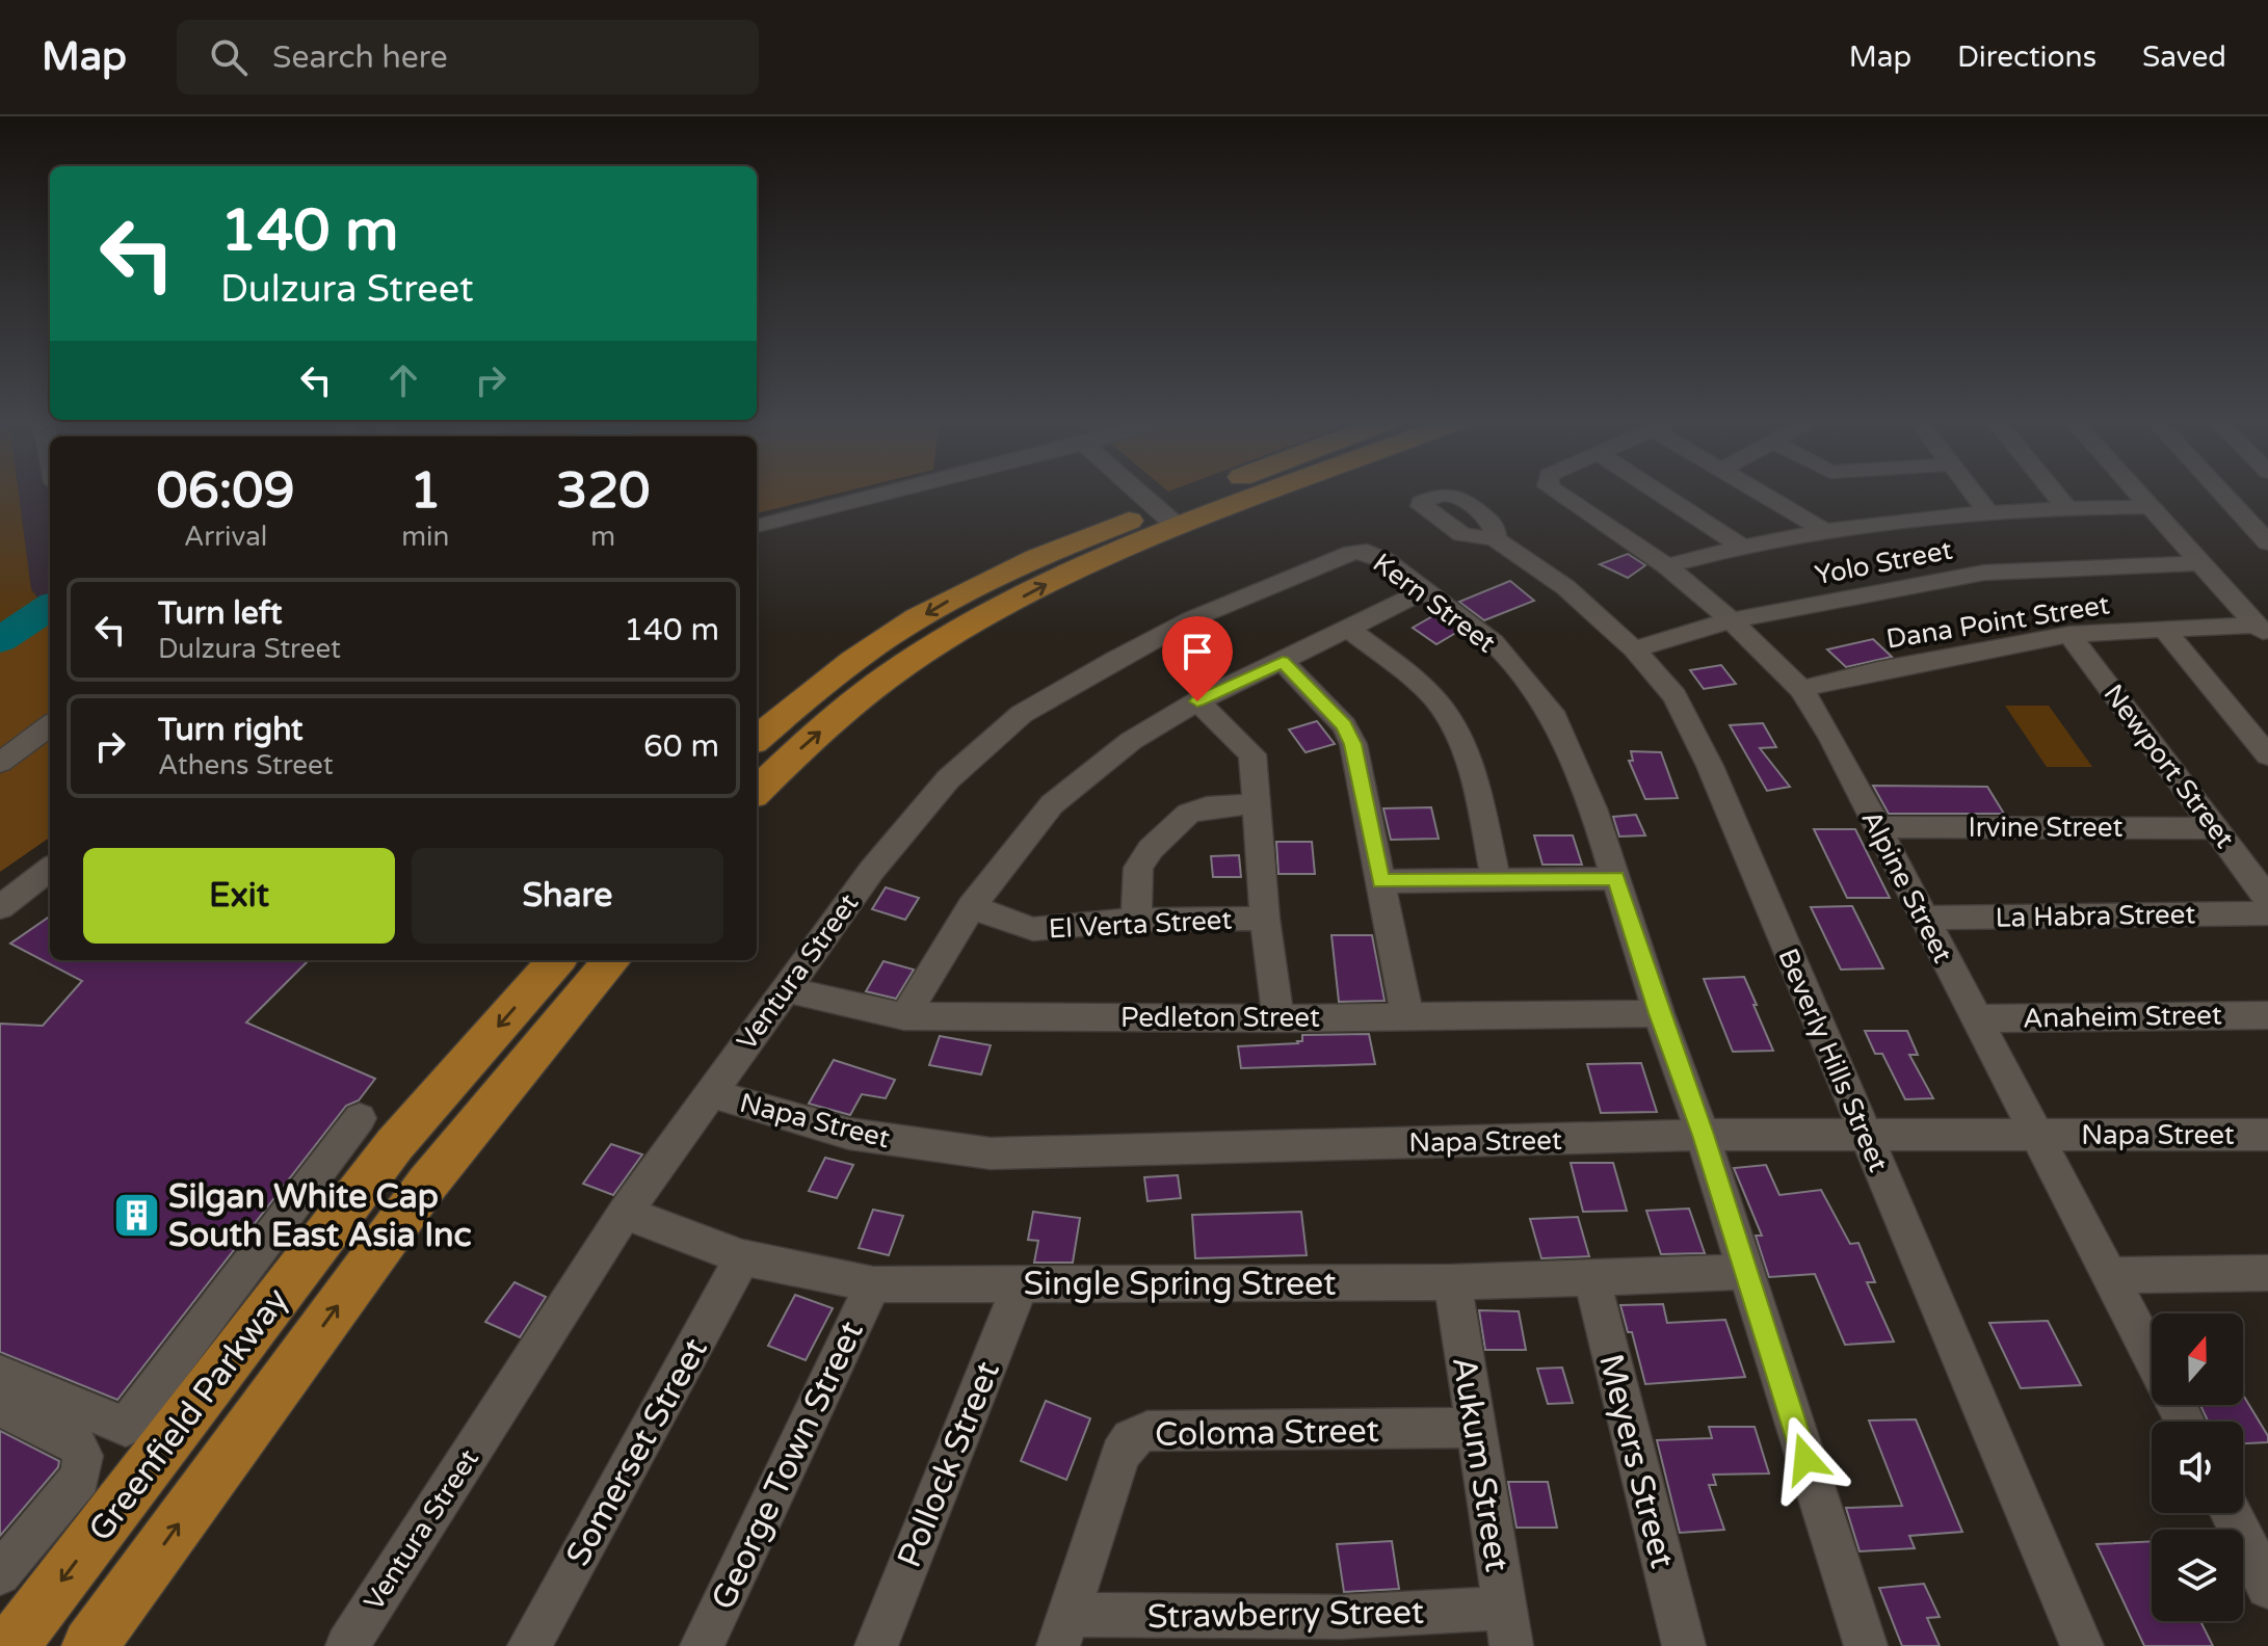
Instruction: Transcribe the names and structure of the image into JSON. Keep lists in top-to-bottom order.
{
  "streets": {
    "main road": ["Greenfield Parkway"],
    "street": [
      "Yolo Street",
      "Kern Street",
      "Dana Point Street",
      "Newport Street",
      "Irvine Street",
      "Alpine Street",
      "La Habra Street",
      "El Verta Street",
      "Ventura Street",
      "Anaheim Street",
      "Pedleton Street",
      "Beverly Hills Street",
      "Napa Street",
      "Single Spring Street",
      "Coloma Street",
      "Somerset Street",
      "Meyers Street",
      "Pollock Street",
      "Aukum Street",
      "George Town Street",
      "Strawberry Street"
    ]
  },
  "crossings": [
    ["Yolo Street", "Alpine Street"],
    ["Yolo Street", "Beverly Hills Street"],
    ["Kern Street", "Ventura Street"],
    ["Kern Street", "Pedleton Street"],
    ["Kern Street", "Napa Street"],
    ["Kern Street", "Single Spring Street"],
    ["Dana Point Street", "Newport Street"],
    ["Dana Point Street", "Alpine Street"],
    ["Newport Street", "Irvine Street"],
    ["Irvine Street", "Alpine Street"],
    ["Alpine Street", "La Habra Street"],
    ["Alpine Street", "Anaheim Street"],
    ["Alpine Street", "Napa Street"],
    ["Ventura Street", "Pedleton Street"],
    ["Ventura Street", "Napa Street"],
    ["Ventura Street", "Single Spring Street"],
    ["Beverly Hills Street", "Napa Street"],
    ["Single Spring Street", "Somerset Street"],
    ["Single Spring Street", "Meyers Street"],
    ["Single Spring Street", "Pollock Street"],
    ["Single Spring Street", "Aukum Street"],
    ["Single Spring Street", "George Town Street"],
    ["Coloma Street", "Aukum Street"],
    ["Coloma Street", "Strawberry Street"],
    ["Aukum Street", "Strawberry Street"]
  ],
  "places": {
    "building": ["Silgan White Cap South East Asia Inc"]
  },
  "north": "top",
  "page": {
    "header": "Map",
    "search": "Search here",
    "nav": ["Map", "Directions", "Saved"],
    "turn": ["140 m", "Dulzura Street"],
    "eta": [
      "06:09",
      "Arrival",
      "1",
      "min",
      "320",
      "m"
    ],
    "list": [
      {
        "name": "Turn left",
        "note": "Dulzura Street",
        "value": "140 m"
      },
      {
        "name": "Turn right",
        "note": "Athens Street",
        "value": "60 m"
      }
    ],
    "buttons": ["Exit", "Share"]
  }
}
